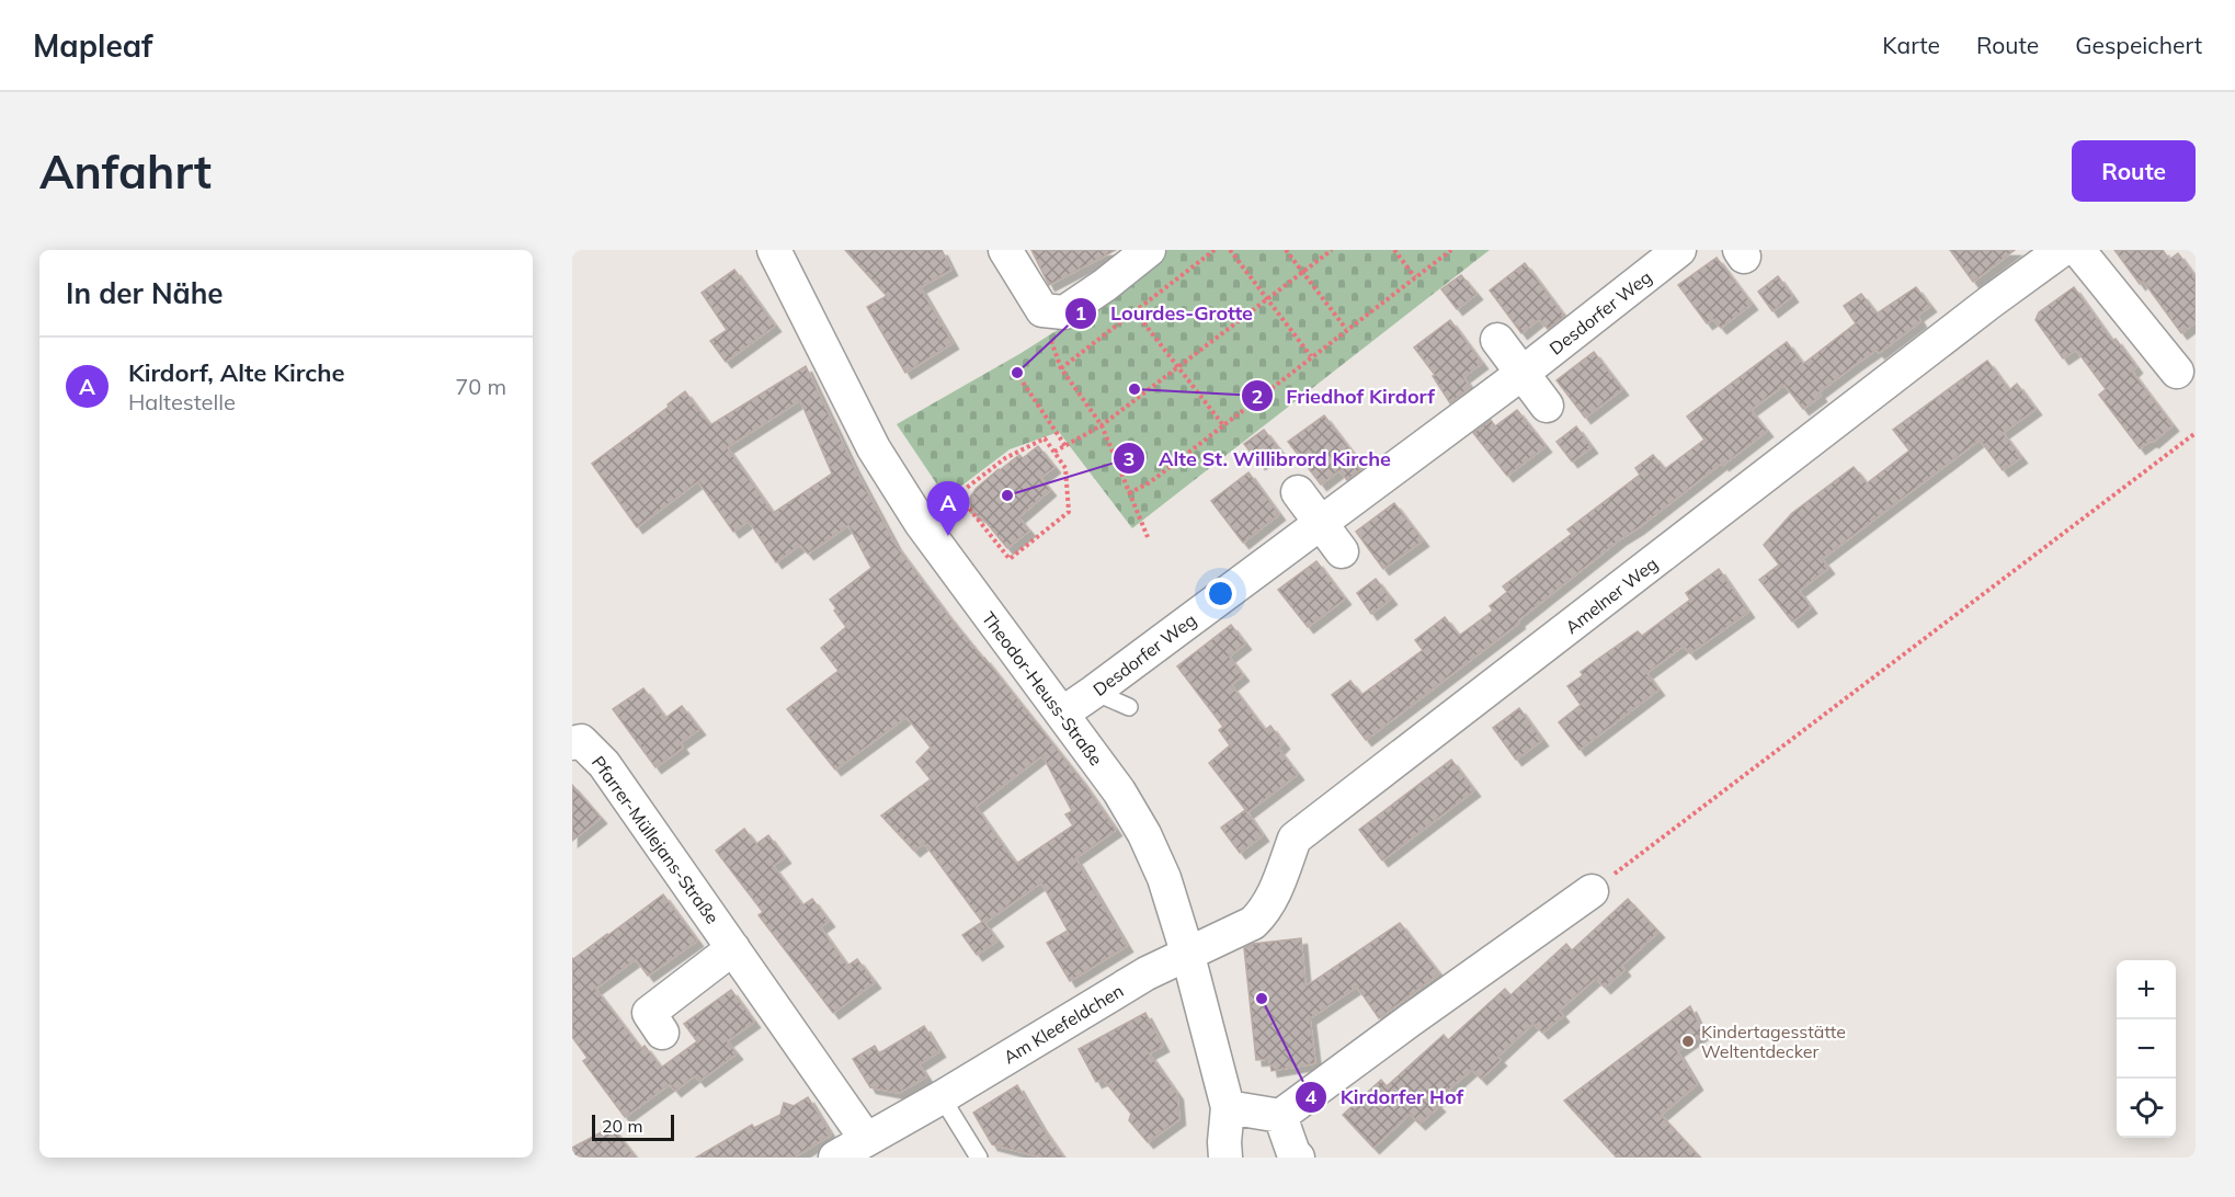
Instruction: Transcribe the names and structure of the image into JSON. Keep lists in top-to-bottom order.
{
  "streets": {
    "street": [
      "Desdorfer Weg",
      "Amelner Weg",
      "Theodor-Heuss-Straße",
      "Pfarrer-Müllejans-Straße",
      "Am Kleefeldchen"
    ]
  },
  "crossings": [
    ["Desdorfer Weg", "Theodor-Heuss-Straße"],
    ["Amelner Weg", "Theodor-Heuss-Straße"],
    ["Amelner Weg", "Am Kleefeldchen"],
    ["Theodor-Heuss-Straße", "Am Kleefeldchen"],
    ["Pfarrer-Müllejans-Straße", "Am Kleefeldchen"]
  ],
  "places": [
    "Lourdes-Grotte",
    "Friedhof Kirdorf",
    "Alte St. Willibrord Kirche",
    "Kirdorfer Hof",
    "Kindertagesstätte Weltentdecker"
  ],
  "scale_bar": "20 m",
  "page": {
    "header": "Mapleaf",
    "nav": ["Karte", "Route", "Gespeichert"],
    "buttons": "Route",
    "title": "Anfahrt",
    "heading": "In der Nähe",
    "list": [
      {
        "mark": "A",
        "name": "Kirdorf, Alte Kirche",
        "note": "Haltestelle",
        "value": "70 m"
      }
    ],
    "pins": "A",
    "map_buttons": ["+", "−"],
    "scale": "20 m"
  }
}
